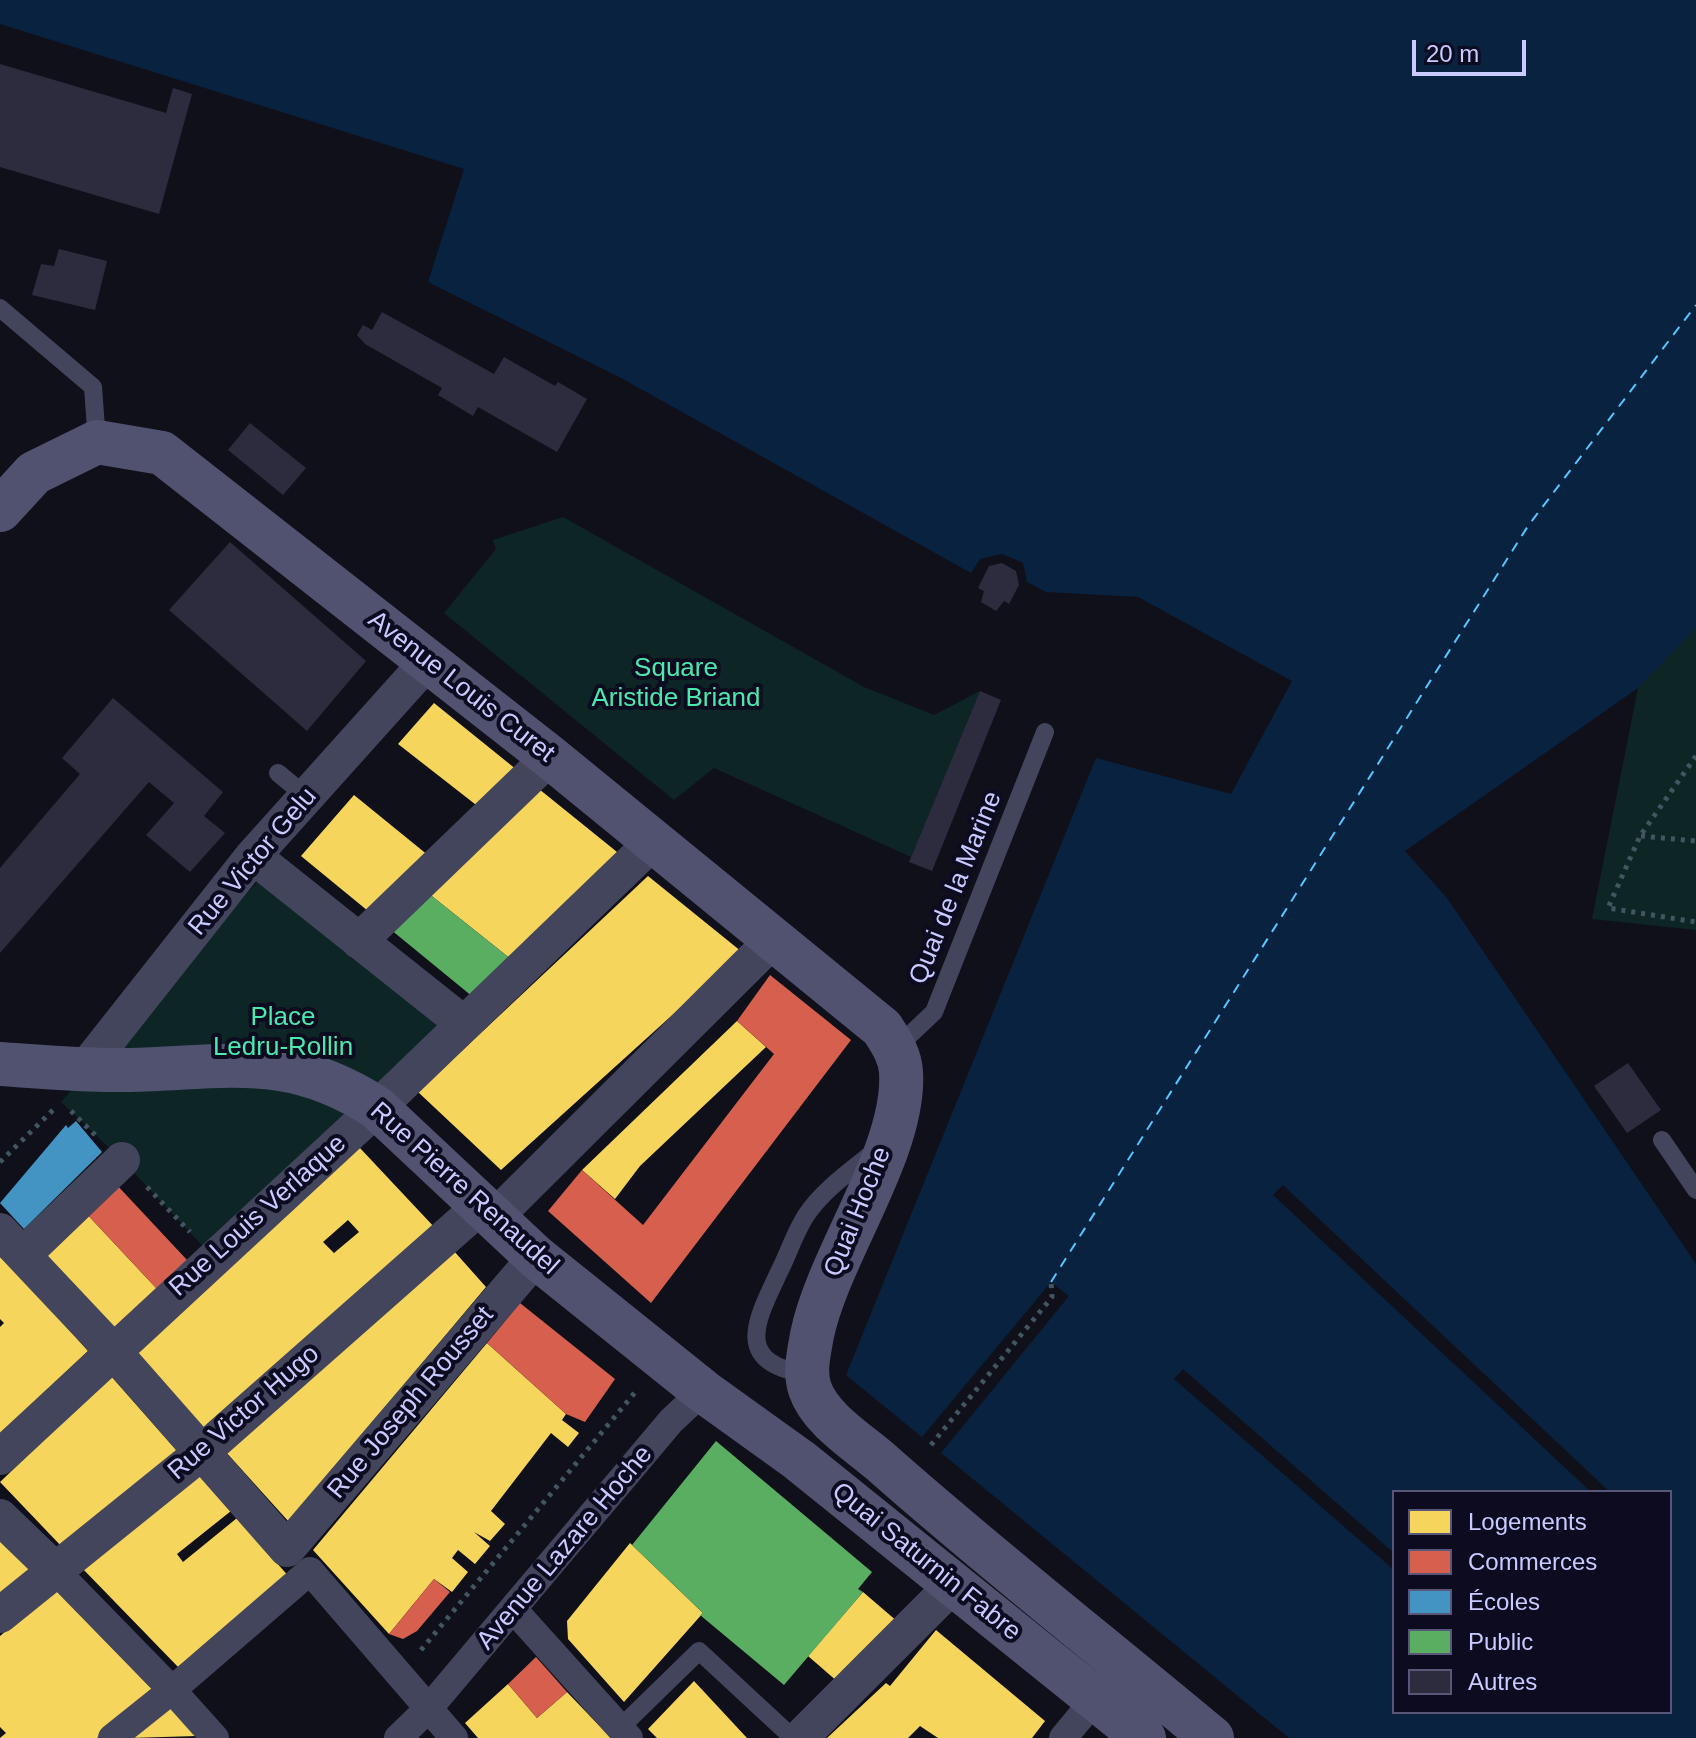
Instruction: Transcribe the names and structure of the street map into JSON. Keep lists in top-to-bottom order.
{
  "streets": {
    "main road": [
      "Avenue Louis Curet",
      "Rue Pierre Renaudel",
      "Quai Hoche",
      "Quai Saturnin Fabre"
    ],
    "street": [
      "Rue Victor Gelu",
      "Rue Louis Verlaque",
      "Rue Joseph Rousset",
      "Rue Victor Hugo",
      "Avenue Lazare Hoche"
    ],
    "lane": ["Quai de la Marine"]
  },
  "crossings": [
    ["Avenue Louis Curet", "Rue Victor Gelu"],
    ["Avenue Louis Curet", "Quai de la Marine"],
    ["Avenue Louis Curet", "Quai Hoche"],
    ["Avenue Louis Curet", "Rue Louis Verlaque"],
    ["Avenue Louis Curet", "Rue Victor Hugo"],
    ["Rue Victor Gelu", "Rue Pierre Renaudel"],
    ["Quai de la Marine", "Quai Hoche"],
    ["Rue Pierre Renaudel", "Rue Louis Verlaque"],
    ["Rue Pierre Renaudel", "Rue Joseph Rousset"],
    ["Rue Pierre Renaudel", "Rue Victor Hugo"],
    ["Rue Pierre Renaudel", "Avenue Lazare Hoche"],
    ["Rue Pierre Renaudel", "Quai Saturnin Fabre"],
    ["Quai Hoche", "Quai Saturnin Fabre"],
    ["Avenue Lazare Hoche", "Quai Saturnin Fabre"]
  ],
  "parks": ["Square Aristide Briand", "Place Ledru-Rollin"],
  "legend": [
    "Logements",
    "Commerces",
    "Écoles",
    "Public",
    "Autres"
  ],
  "scale_bar": "20 m"
}
